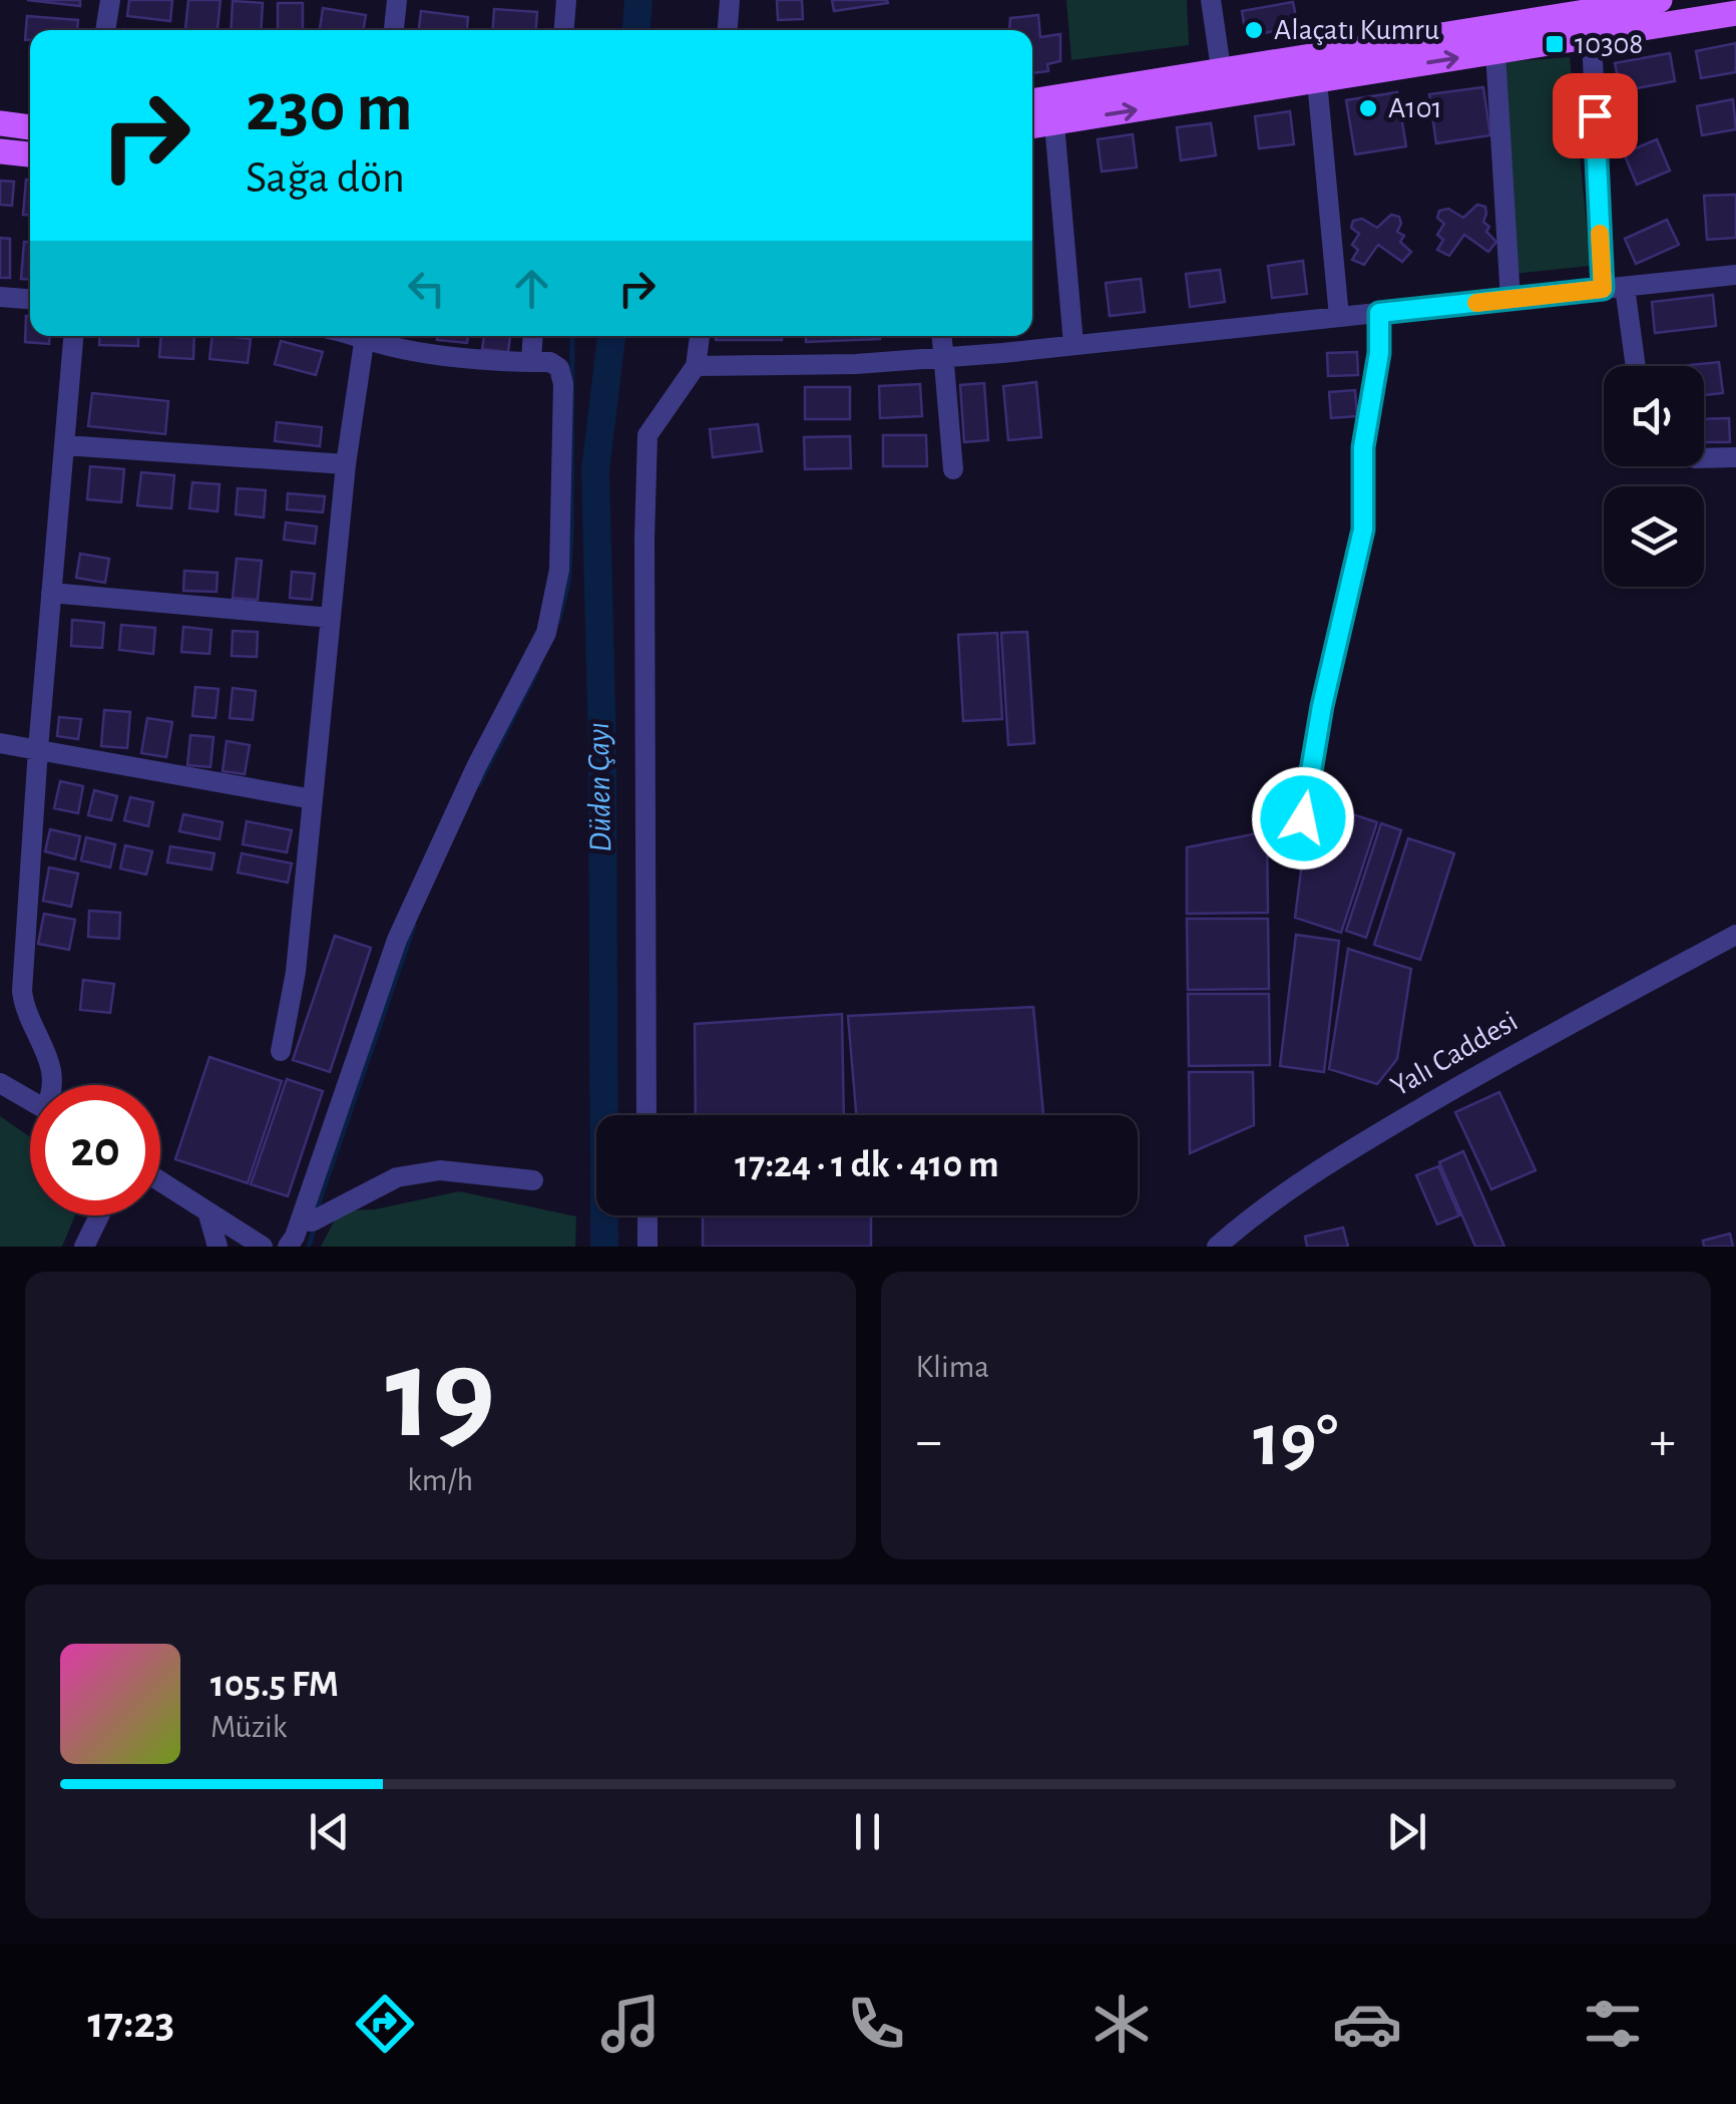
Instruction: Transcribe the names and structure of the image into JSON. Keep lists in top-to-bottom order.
{
  "streets": {
    "street": ["Yalı Caddesi"]
  },
  "water": ["Düden Çayı"],
  "places": {
    "other": ["Alaçatı Kumru", "A101"],
    "transit": ["10308"]
  },
  "page": {
    "turn": ["230 m", "Sağa dön"],
    "limit": "20",
    "trip": "17:24 · 1 dk · 410 m",
    "tile": [
      ["19", "km/h"],
      "Klima"
    ],
    "heat": ["−", "19°", "+"],
    "song": ["105.5 FM", "Müzik"],
    "tabs": "17:23"
  }
}
